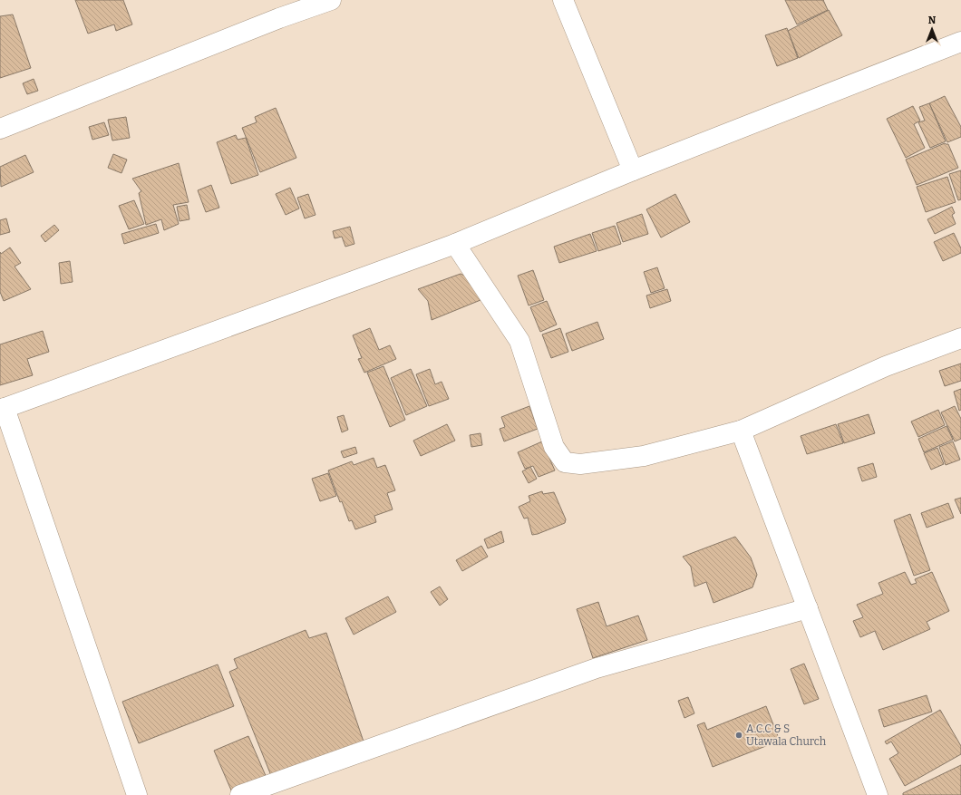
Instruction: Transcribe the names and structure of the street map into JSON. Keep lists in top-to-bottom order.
{
  "places": ["A.C.C & S Utawala Church"],
  "north": "top"
}
